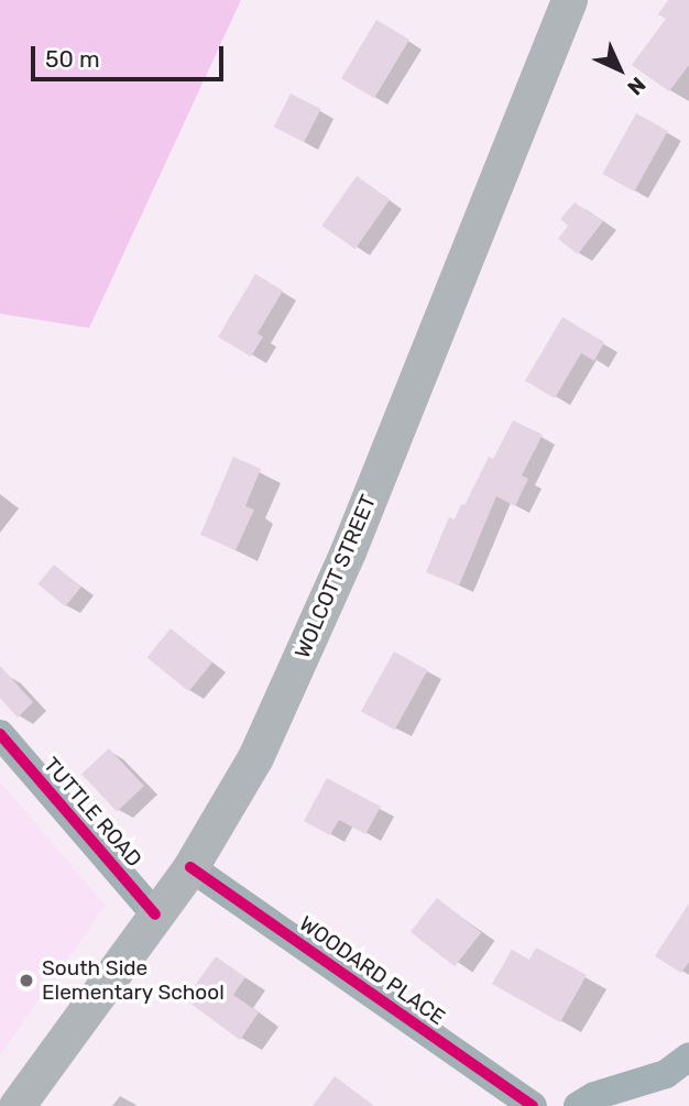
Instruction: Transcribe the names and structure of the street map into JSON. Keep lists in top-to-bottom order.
{
  "streets": {
    "main road": ["WOLCOTT STREET"],
    "street": ["TUTTLE ROAD", "WOODARD PLACE"]
  },
  "crossings": [
    ["WOLCOTT STREET", "TUTTLE ROAD"],
    ["WOLCOTT STREET", "WOODARD PLACE"]
  ],
  "places": ["South Side Elementary School"],
  "scale_bar": "50 m",
  "north": "bottom right"
}
